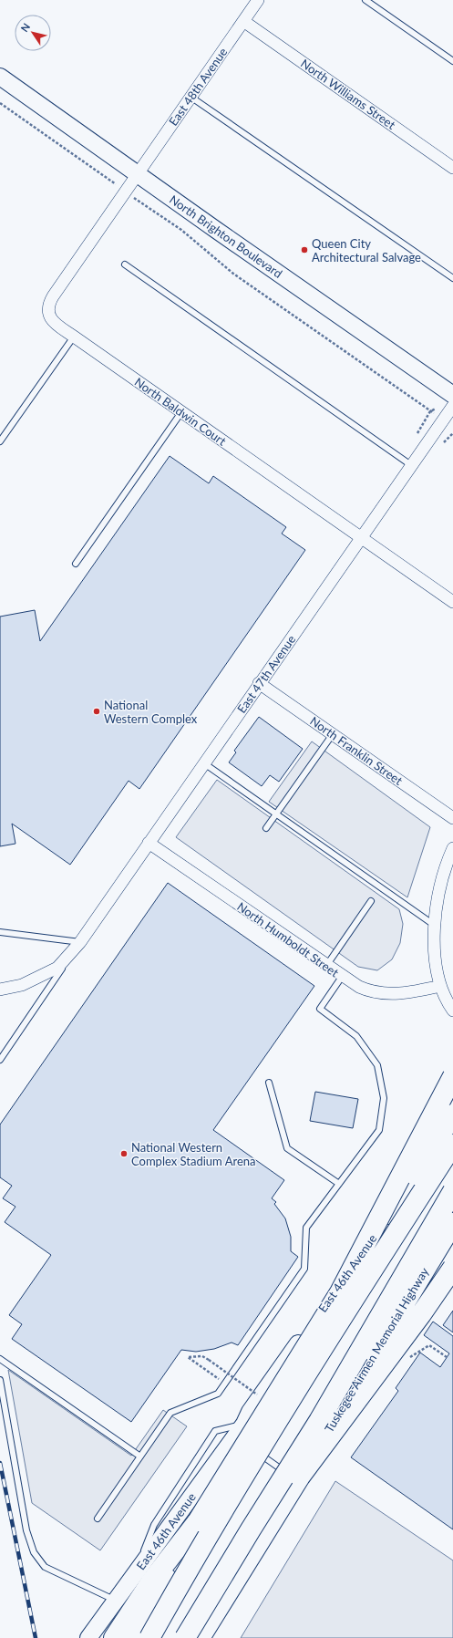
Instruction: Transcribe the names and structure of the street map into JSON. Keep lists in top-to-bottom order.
{
  "streets": {
    "highway": ["Tuskegee Airmen Memorial Highway"],
    "street": [
      "East 48th Avenue",
      "North Williams Street",
      "North Brighton Boulevard",
      "North Baldwin Court",
      "East 47th Avenue",
      "North Franklin Street",
      "North Humboldt Street",
      "East 46th Avenue"
    ]
  },
  "crossings": [
    ["East 48th Avenue", "North Williams Street"],
    ["East 48th Avenue", "North Brighton Boulevard"],
    ["East 48th Avenue", "North Baldwin Court"],
    ["North Brighton Boulevard", "North Baldwin Court"],
    ["North Baldwin Court", "East 47th Avenue"],
    ["East 47th Avenue", "North Franklin Street"],
    ["East 47th Avenue", "North Humboldt Street"]
  ],
  "places": ["Queen City Architectural Salvage", "National Western Complex", "National Western Complex Stadium Arena"],
  "north": "top left"
}
